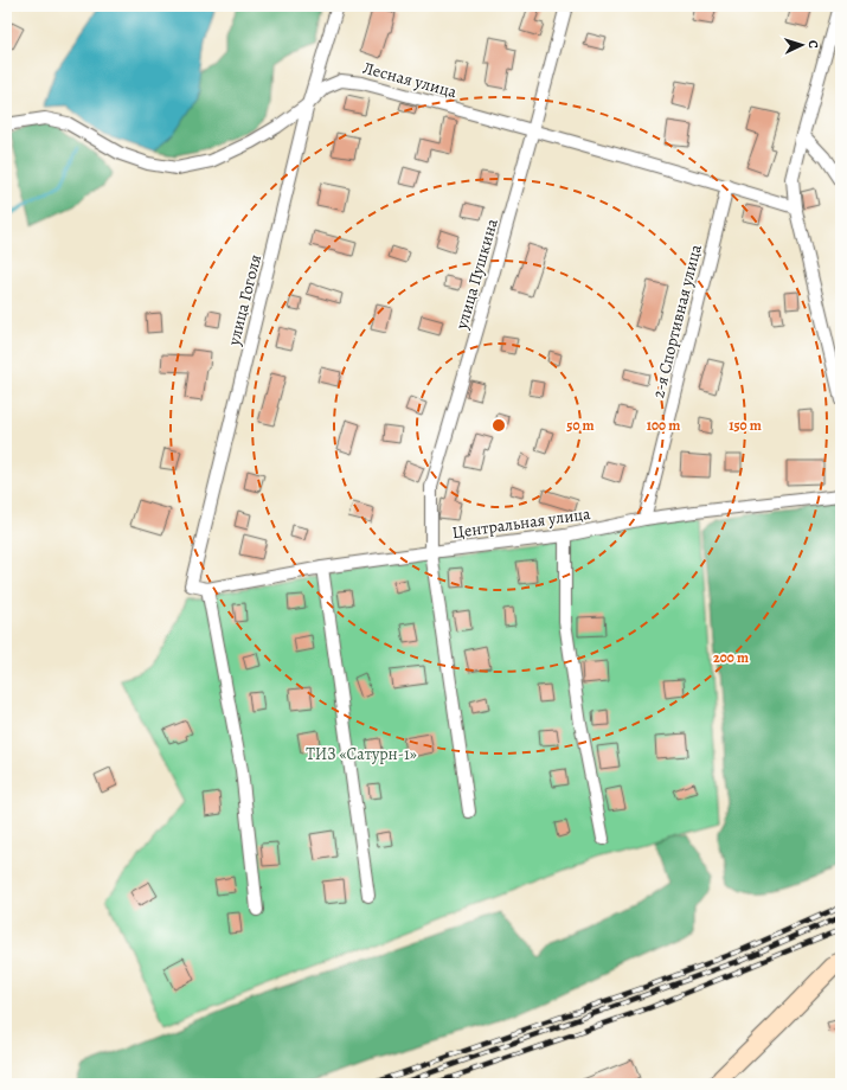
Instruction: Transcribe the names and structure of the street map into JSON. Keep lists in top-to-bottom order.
{
  "streets": {
    "street": [
      "Лесная улица",
      "улица Пушкина",
      "улица Гоголя",
      "2-я Спортивная улица",
      "Центральная улица"
    ]
  },
  "crossings": [
    ["Лесная улица", "улица Пушкина"],
    ["Лесная улица", "улица Гоголя"],
    ["Лесная улица", "2-я Спортивная улица"],
    ["улица Пушкина", "Центральная улица"],
    ["улица Гоголя", "Центральная улица"],
    ["2-я Спортивная улица", "Центральная улица"]
  ],
  "parks": ["ТИЗ «Сатурн-1»"],
  "north": "right",
  "rings": [
    "50 m",
    "100 m",
    "150 m",
    "200 m"
  ]
}
